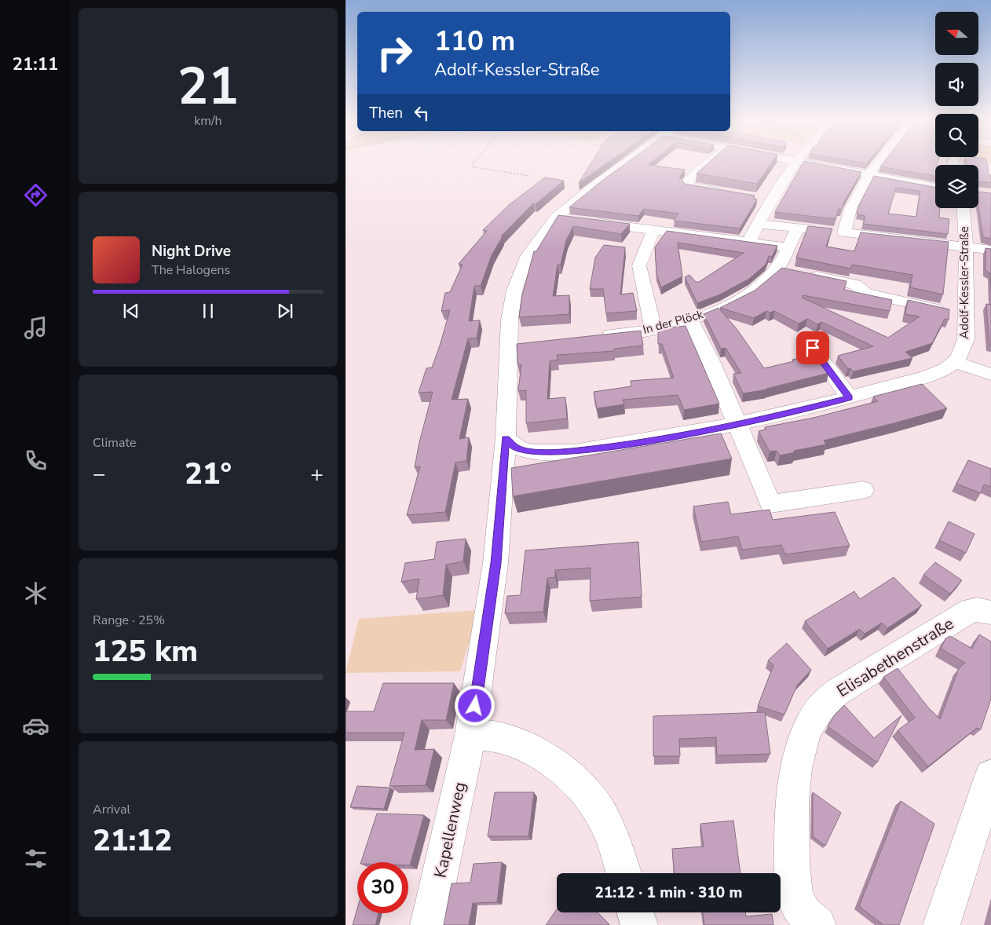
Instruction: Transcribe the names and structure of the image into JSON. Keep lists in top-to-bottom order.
{
  "streets": {
    "street": [
      "Adolf-Kessler-Straße",
      "In der Plöck",
      "Elisabethenstraße",
      "Kapellenweg"
    ]
  },
  "north": "left",
  "page": {
    "tabs": "21:11",
    "tile": [
      ["21", "km/h"],
      "Climate",
      ["Range · 25%", "125 km"],
      ["Arrival", "21:12"]
    ],
    "turn": ["110 m", "Adolf-Kessler-Straße"],
    "then": "Then",
    "song": ["Night Drive", "The Halogens"],
    "heat": ["−", "21°", "+"],
    "limit": "30",
    "trip": "21:12 · 1 min · 310 m"
  }
}
